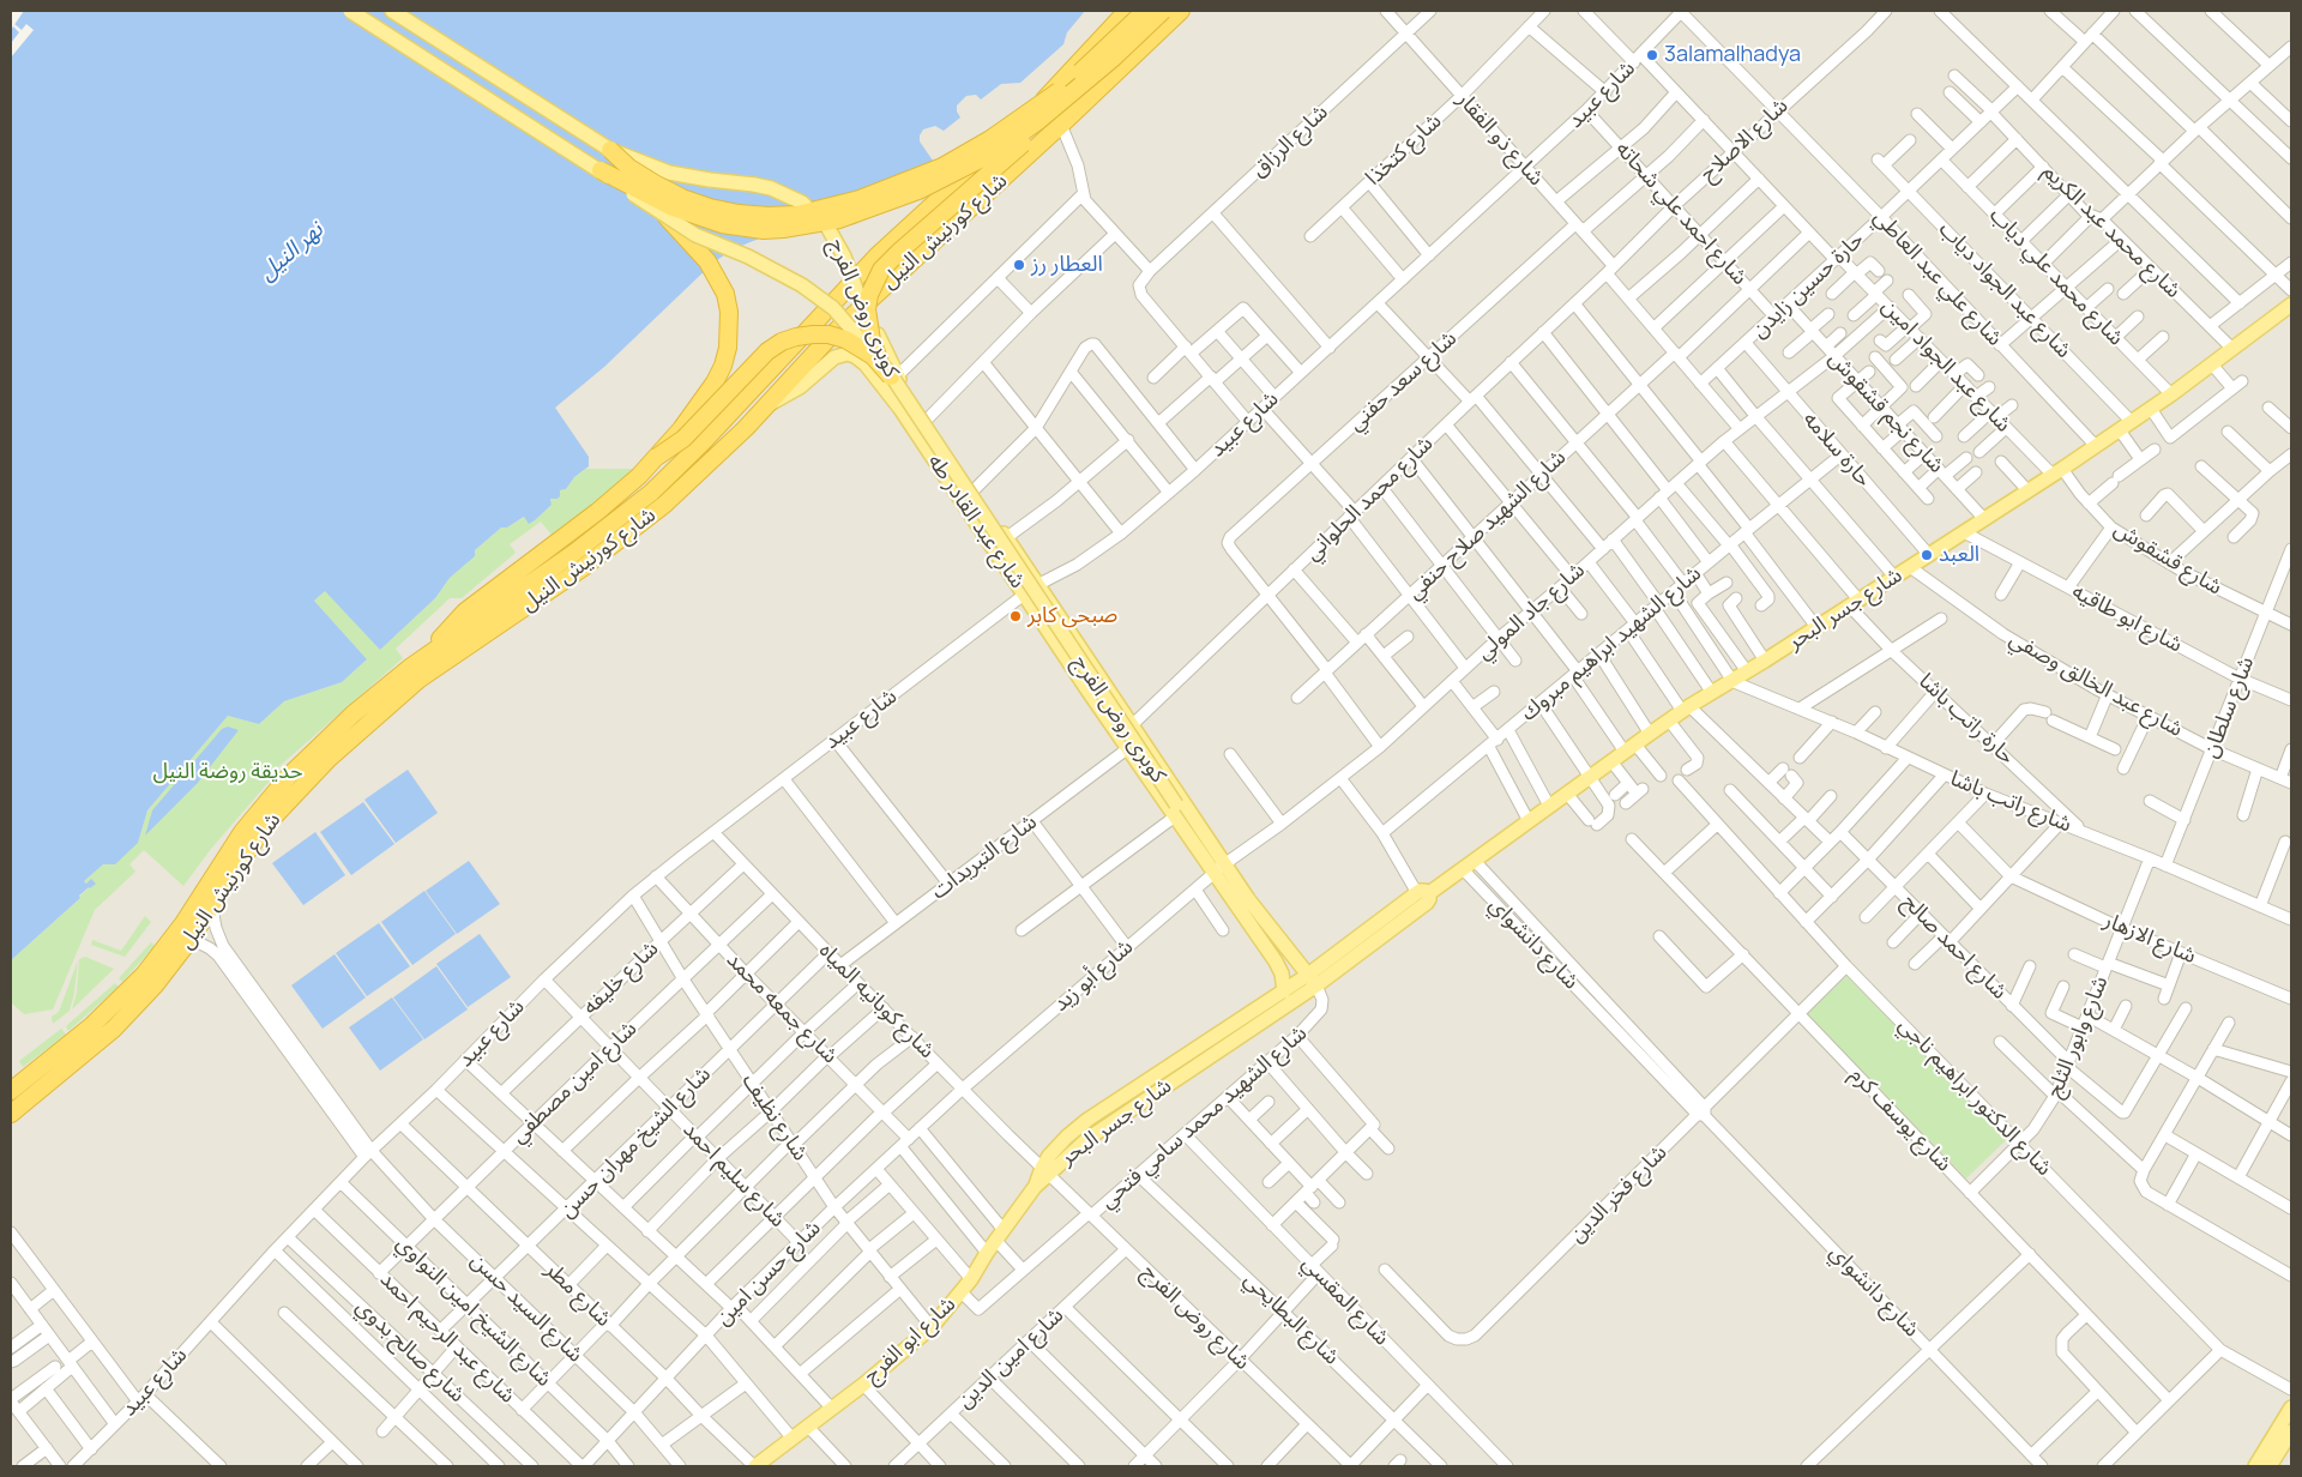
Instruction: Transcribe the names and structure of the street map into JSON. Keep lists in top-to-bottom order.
{
  "streets": {
    "highway": ["شارع كورنيش النيل"],
    "main road": [
      "كوبرى روض الفرج",
      "شارع عبد القادر طه",
      "شارع جسر البحر",
      "شارع ابو الفرج"
    ],
    "street": [
      "شارع عبيد",
      "شارع ذو الفقار",
      "شارع الاصلاح",
      "شارع الرزاق",
      "شارع كتخذا",
      "شارع احمد علي شحاته",
      "شارع محمد عبد الكريم",
      "شارع محمد علي دياب",
      "شارع علي عبد العاطي",
      "حارة حسين زايدن",
      "شارع عبد الجواد دياب",
      "شارع عبد الجواد امين",
      "شارع سعد حفني",
      "شارع نجم قشقوش",
      "حارة سلامه",
      "شارع محمد الحلواني",
      "شارع الشهيد صلاح حنفي",
      "شارع قشقوش",
      "شارع جاد المولي",
      "شارع ابو طاقيه",
      "شارع الشهيد ابراهيم مبروك",
      "شارع عبد الخالق وصفي",
      "شارع سلطان",
      "حارة راتب باشا",
      "شارع راتب باشا",
      "شارع التبريدات",
      "شارع الازهار",
      "شارع دانشواي",
      "شارع احمد صالح",
      "شارع أبو زيد",
      "شارع خليفه",
      "شارع كوبانيه المياه",
      "شارع جمعه محمد",
      "شارع وابور الثلج",
      "شارع امين مصطفي",
      "شارع الدكتور ابراهيم ناجي",
      "شارع نظيف",
      "شارع الشهيد محمد سامي فتحي",
      "شارع يوسف كرم",
      "شارع الشيخ مهران حسن",
      "شارع سليم احمد",
      "شارع فخر الدين",
      "شارع حسن امين",
      "شارع مطر",
      "شارع المقسي",
      "شارع السيد حسن",
      "شارع الشيخ امين النواوي",
      "شارع روض الفرج",
      "شارع البطايحي",
      "شارع عبد الرحيم احمد",
      "شارع صالح بدوي",
      "شارع امين الدين"
    ]
  },
  "crossings": [
    ["شارع عبيد", "شارع ذو الفقار"],
    ["شارع عبيد", "شارع احمد علي شحاته"],
    ["شارع عبيد", "شارع علي عبد العاطي"],
    ["شارع عبيد", "شارع عبد الجواد امين"],
    ["شارع عبيد", "شارع عبد القادر طه"],
    ["شارع عبيد", "شارع كوبانيه المياه"],
    ["شارع عبيد", "شارع جمعه محمد"],
    ["شارع عبيد", "شارع نظيف"],
    ["شارع عبيد", "شارع سليم احمد"],
    ["شارع عبيد", "شارع مطر"],
    ["شارع عبيد", "شارع السيد حسن"],
    ["شارع عبيد", "شارع الشيخ امين النواوي"],
    ["شارع عبيد", "شارع عبد الرحيم احمد"],
    ["شارع عبيد", "شارع صالح بدوي"],
    ["شارع ذو الفقار", "شارع الاصلاح"],
    ["شارع ذو الفقار", "شارع الرزاق"],
    ["شارع ذو الفقار", "شارع كتخذا"],
    ["شارع ذو الفقار", "حارة حسين زايدن"],
    ["شارع ذو الفقار", "شارع سعد حفني"],
    ["شارع ذو الفقار", "شارع محمد الحلواني"],
    ["شارع ذو الفقار", "شارع الشهيد صلاح حنفي"],
    ["شارع ذو الفقار", "شارع جاد المولي"],
    ["شارع الاصلاح", "شارع احمد علي شحاته"],
    ["شارع الاصلاح", "شارع علي عبد العاطي"],
    ["شارع الاصلاح", "شارع عبد الجواد امين"],
    ["شارع الاصلاح", "شارع محمد الحلواني"],
    ["شارع احمد علي شحاته", "حارة حسين زايدن"],
    ["شارع احمد علي شحاته", "شارع سعد حفني"],
    ["شارع احمد علي شحاته", "شارع الشهيد صلاح حنفي"],
    ["شارع كورنيش النيل", "شارع عبد القادر طه"],
    ["شارع محمد عبد الكريم", "حارة حسين زايدن"],
    ["شارع محمد عبد الكريم", "شارع جسر البحر"],
    ["شارع محمد علي دياب", "حارة حسين زايدن"],
    ["شارع محمد علي دياب", "شارع جسر البحر"],
    ["شارع علي عبد العاطي", "حارة حسين زايدن"],
    ["شارع علي عبد العاطي", "شارع جسر البحر"],
    ["حارة حسين زايدن", "شارع عبد الجواد دياب"],
    ["حارة حسين زايدن", "شارع عبد الجواد امين"],
    ["حارة حسين زايدن", "شارع نجم قشقوش"],
    ["حارة حسين زايدن", "حارة سلامه"],
    ["شارع عبد الجواد دياب", "شارع جسر البحر"],
    ["كوبرى روض الفرج", "شارع عبد القادر طه"],
    ["شارع عبد الجواد امين", "شارع سعد حفني"],
    ["شارع عبد الجواد امين", "شارع الشهيد صلاح حنفي"],
    ["شارع عبد الجواد امين", "شارع قشقوش"],
    ["شارع عبد الجواد امين", "شارع جسر البحر"],
    ["شارع عبد الجواد امين", "شارع جاد المولي"],
    ["شارع سعد حفني", "شارع محمد الحلواني"],
    ["شارع نجم قشقوش", "شارع جسر البحر"],
    ["شارع نجم قشقوش", "شارع جاد المولي"],
    ["حارة سلامه", "شارع جسر البحر"],
    ["حارة سلامه", "شارع جاد المولي"],
    ["حارة سلامه", "شارع الشهيد ابراهيم مبروك"],
    ["شارع محمد الحلواني", "شارع عبد القادر طه"],
    ["شارع عبد القادر طه", "شارع جسر البحر"],
    ["شارع عبد القادر طه", "شارع جاد المولي"],
    ["شارع عبد القادر طه", "شارع التبريدات"],
    ["شارع عبد القادر طه", "شارع أبو زيد"],
    ["شارع عبد القادر طه", "شارع الشهيد محمد سامي فتحي"],
    ["شارع قشقوش", "شارع جسر البحر"],
    ["شارع قشقوش", "شارع سلطان"],
    ["شارع جسر البحر", "شارع ابو طاقيه"],
    ["شارع جسر البحر", "شارع عبد الخالق وصفي"],
    ["شارع جسر البحر", "حارة راتب باشا"],
    ["شارع جسر البحر", "شارع راتب باشا"],
    ["شارع جسر البحر", "شارع دانشواي"],
    ["شارع جسر البحر", "شارع كوبانيه المياه"],
    ["شارع جسر البحر", "شارع الشهيد محمد سامي فتحي"],
    ["شارع جسر البحر", "شارع روض الفرج"],
    ["شارع جسر البحر", "شارع ابو الفرج"],
    ["شارع جاد المولي", "حارة راتب باشا"],
    ["شارع جاد المولي", "شارع أبو زيد"],
    ["شارع ابو طاقيه", "شارع سلطان"],
    ["شارع الشهيد ابراهيم مبروك", "حارة راتب باشا"],
    ["شارع عبد الخالق وصفي", "شارع سلطان"],
    ["شارع سلطان", "شارع راتب باشا"],
    ["حارة راتب باشا", "شارع راتب باشا"],
    ["شارع راتب باشا", "شارع وابور الثلج"],
    ["شارع التبريدات", "شارع كوبانيه المياه"],
    ["شارع الازهار", "شارع وابور الثلج"],
    ["شارع دانشواي", "شارع فخر الدين"],
    ["شارع احمد صالح", "شارع وابور الثلج"],
    ["شارع أبو زيد", "شارع كوبانيه المياه"],
    ["شارع أبو زيد", "شارع حسن امين"],
    ["شارع خليفه", "شارع كوبانيه المياه"],
    ["شارع خليفه", "شارع جمعه محمد"],
    ["شارع خليفه", "شارع نظيف"],
    ["شارع خليفه", "شارع سليم احمد"],
    ["شارع كوبانيه المياه", "شارع امين مصطفي"],
    ["شارع كوبانيه المياه", "شارع الشيخ مهران حسن"],
    ["شارع كوبانيه المياه", "شارع حسن امين"],
    ["شارع كوبانيه المياه", "شارع روض الفرج"],
    ["شارع جمعه محمد", "شارع امين مصطفي"],
    ["شارع جمعه محمد", "شارع الشيخ مهران حسن"],
    ["شارع جمعه محمد", "شارع حسن امين"],
    ["شارع جمعه محمد", "شارع ابو الفرج"],
    ["شارع وابور الثلج", "شارع الدكتور ابراهيم ناجي"],
    ["شارع وابور الثلج", "شارع يوسف كرم"],
    ["شارع امين مصطفي", "شارع نظيف"],
    ["شارع امين مصطفي", "شارع سليم احمد"],
    ["شارع امين مصطفي", "شارع مطر"],
    ["شارع امين مصطفي", "شارع السيد حسن"],
    ["شارع امين مصطفي", "شارع الشيخ امين النواوي"],
    ["شارع امين مصطفي", "شارع عبد الرحيم احمد"],
    ["شارع الدكتور ابراهيم ناجي", "شارع فخر الدين"],
    ["شارع نظيف", "شارع الشيخ مهران حسن"],
    ["شارع نظيف", "شارع حسن امين"],
    ["شارع نظيف", "شارع ابو الفرج"],
    ["شارع الشهيد محمد سامي فتحي", "شارع المقسي"],
    ["شارع الشهيد محمد سامي فتحي", "شارع روض الفرج"],
    ["شارع الشهيد محمد سامي فتحي", "شارع البطايحي"],
    ["شارع الشهيد محمد سامي فتحي", "شارع ابو الفرج"],
    ["شارع يوسف كرم", "شارع فخر الدين"],
    ["شارع الشيخ مهران حسن", "شارع سليم احمد"],
    ["شارع الشيخ مهران حسن", "شارع مطر"],
    ["شارع الشيخ مهران حسن", "شارع السيد حسن"],
    ["شارع الشيخ مهران حسن", "شارع الشيخ امين النواوي"],
    ["شارع الشيخ مهران حسن", "شارع عبد الرحيم احمد"],
    ["شارع سليم احمد", "شارع حسن امين"],
    ["شارع حسن امين", "شارع مطر"],
    ["شارع حسن امين", "شارع السيد حسن"],
    ["شارع حسن امين", "شارع الشيخ امين النواوي"],
    ["شارع حسن امين", "شارع عبد الرحيم احمد"],
    ["شارع مطر", "شارع ابو الفرج"],
    ["شارع روض الفرج", "شارع امين الدين"]
  ],
  "water": ["نهر النيل"],
  "parks": ["حديقة روضة النيل"],
  "places": [
    "3alamalhadya",
    "العطار رز",
    "العبد",
    "صبحى كابر"
  ]
}
